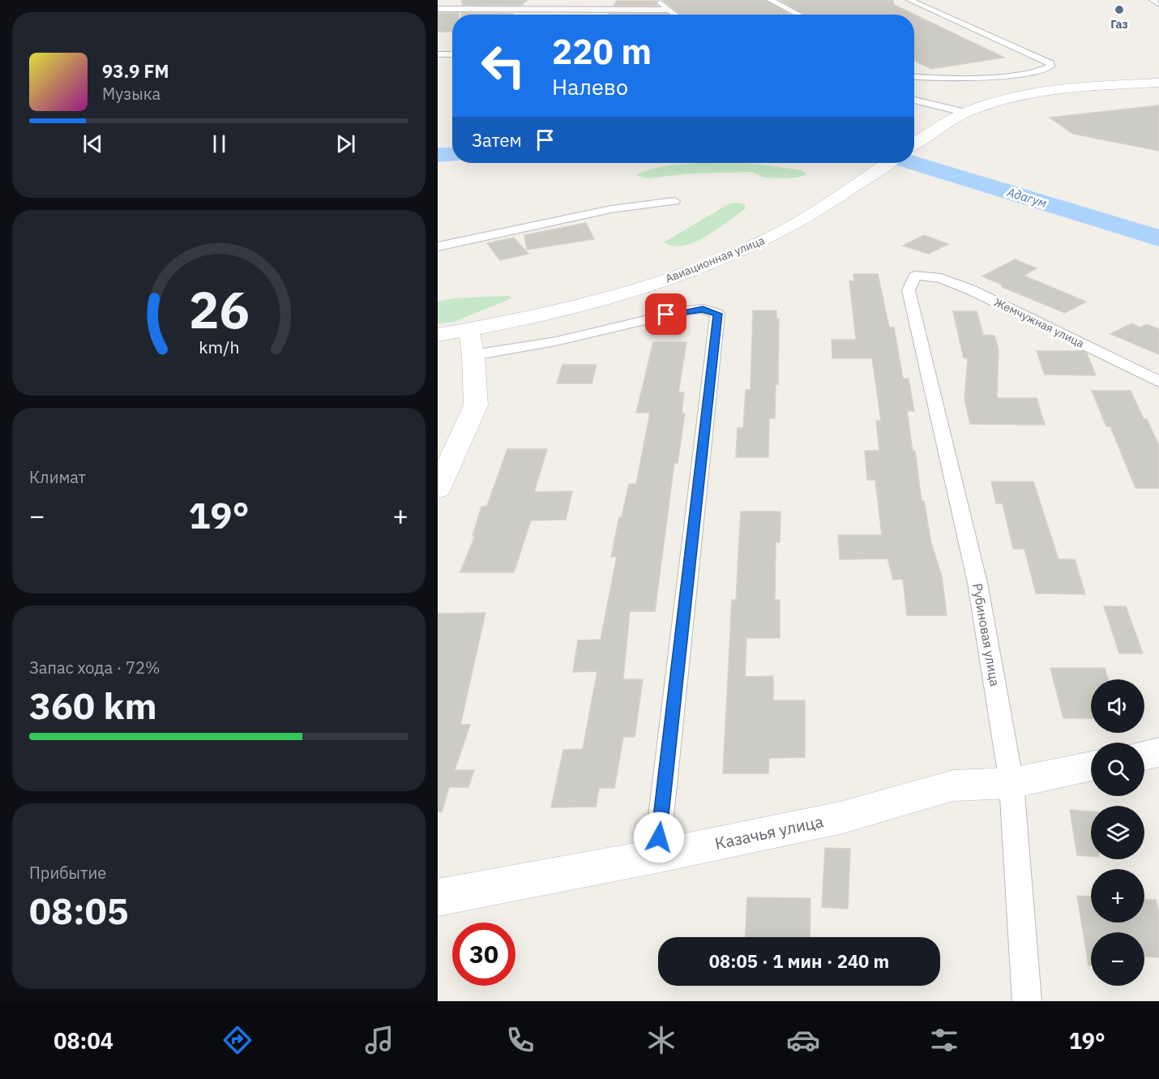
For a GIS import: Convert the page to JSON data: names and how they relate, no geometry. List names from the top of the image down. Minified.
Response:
{"streets":{"main road":["Авиационная улица","Казачья улица"],"street":["Жемчужная улица","Рубиновая улица"]},"crossings":[["Жемчужная улица","Рубиновая улица"],["Рубиновая улица","Казачья улица"]],"water":["Адагум"],"places":["Газ"],"page":{"turn":["220 m","Налево"],"song":["93.9 FM","Музыка"],"then":"Затем","tile":["Климат",["Запас хода · 72%","360 km"],["Прибытие","08:05"]],"heat":["−","19°","+"],"map_buttons":["+","−"],"limit":"30","trip":"08:05 · 1 мин · 240 m","tabs":["08:04","19°"],"gauge":["26","km/h"]}}
